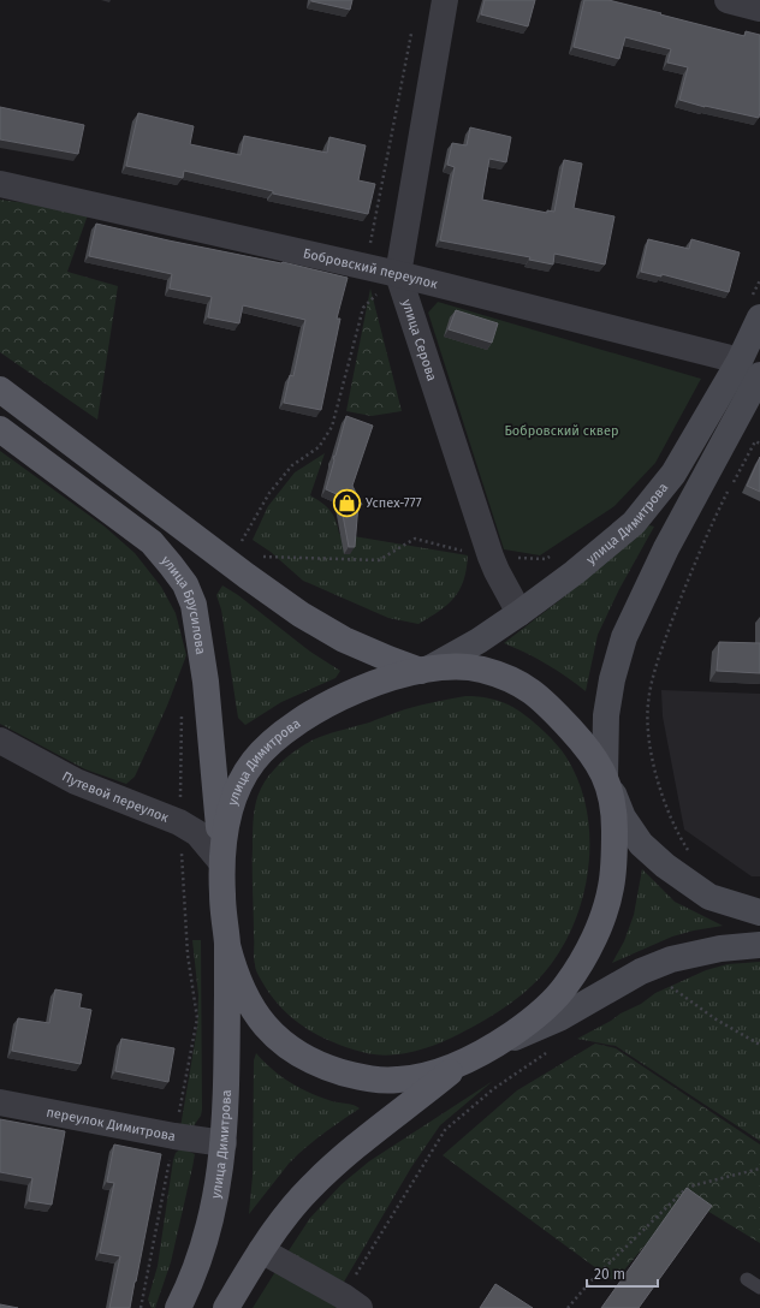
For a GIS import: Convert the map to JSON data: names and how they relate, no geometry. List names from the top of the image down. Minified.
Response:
{"streets":{"main road":["улица Димитрова","улица Брусилова"],"street":["Бобровский переулок","улица Серова","Путевой переулок","переулок Димитрова"]},"crossings":[["Бобровский переулок","улица Серова"],["Бобровский переулок","улица Димитрова"],["улица Серова","улица Димитрова"],["улица Димитрова","улица Брусилова"],["улица Димитрова","Путевой переулок"],["улица Димитрова","переулок Димитрова"],["улица Брусилова","Путевой переулок"]],"parks":["Бобровский сквер"],"places":{"shop":["Успех-777"]},"scale_bar":"20 m"}
